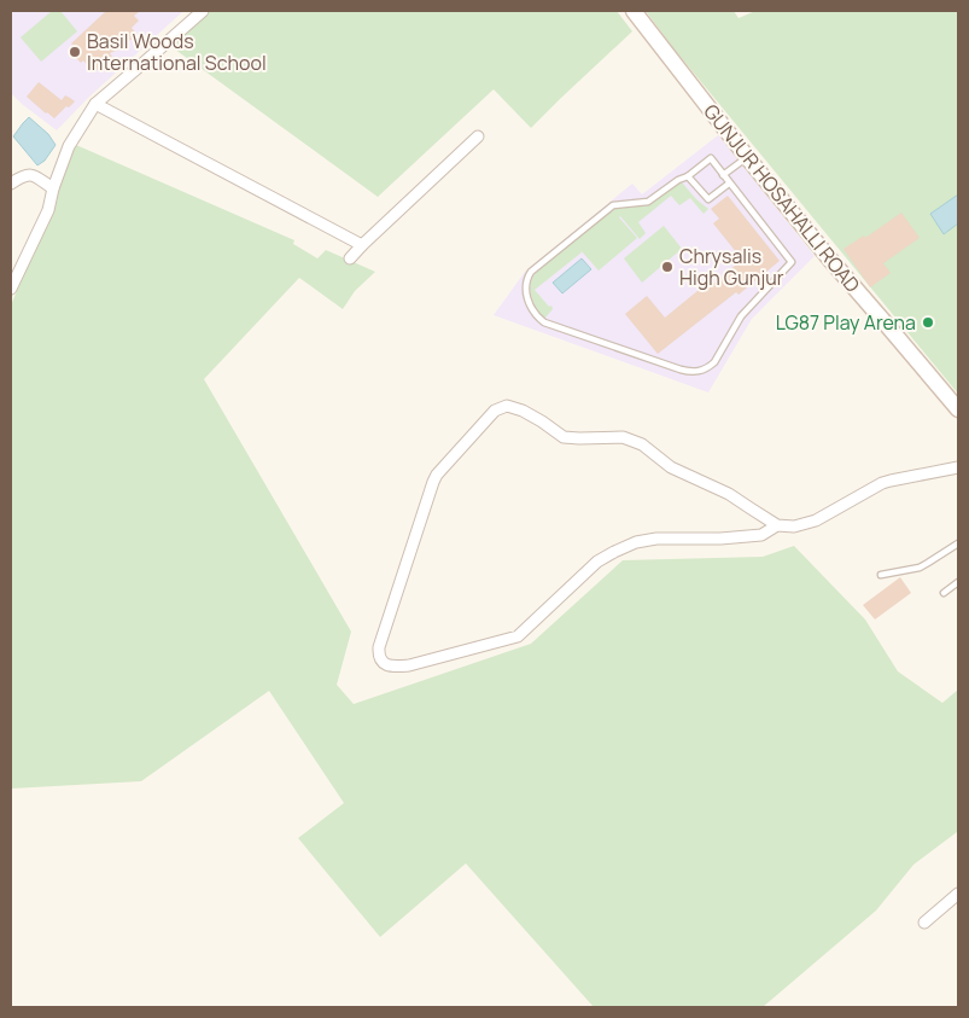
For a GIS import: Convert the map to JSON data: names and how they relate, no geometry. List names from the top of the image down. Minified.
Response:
{"streets":{"street":["GUNJUR HOSAHALLI ROAD"]},"places":["Basil Woods International School","Chrysalis High Gunjur","LG87 Play Arena"]}
